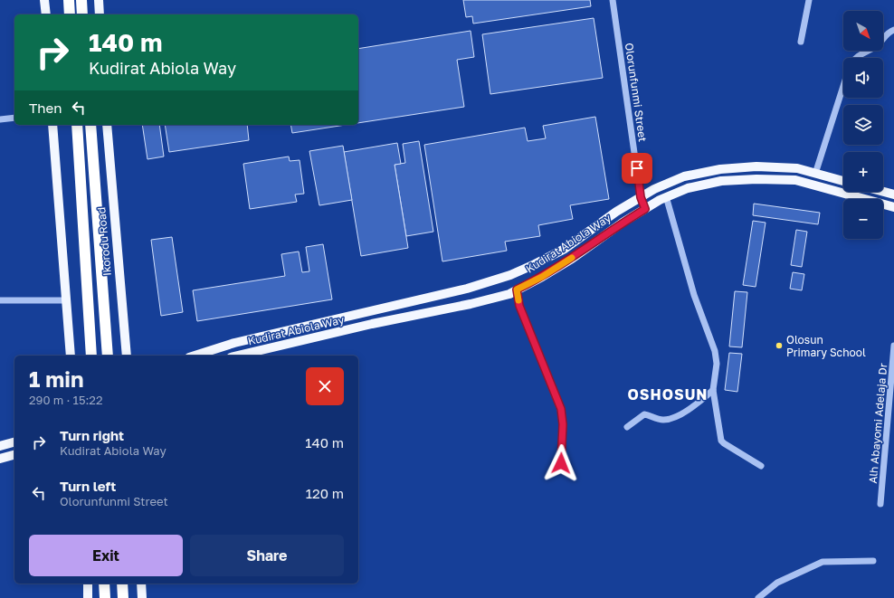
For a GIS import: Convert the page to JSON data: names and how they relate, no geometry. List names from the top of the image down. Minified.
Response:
{"streets":{"highway":["Ikorodu Road"],"main road":["Kudirat Abiola Way"],"street":["Olorunfunmi Street","Alh Abayomi Adelaja Dr"]},"crossings":[["Olorunfunmi Street","Kudirat Abiola Way"]],"districts":["OSHOSUN"],"places":["Olosun Primary School"],"north":"bottom right","page":{"map_buttons":["+","−"],"turn":["140 m","Kudirat Abiola Way"],"then":"Then","heading":["1 min","290 m · 15:22"],"list":[{"name":"Turn right","note":"Kudirat Abiola Way","value":"140 m"},{"name":"Turn left","note":"Olorunfunmi Street","value":"120 m"}],"buttons":["Exit","Share"]}}
